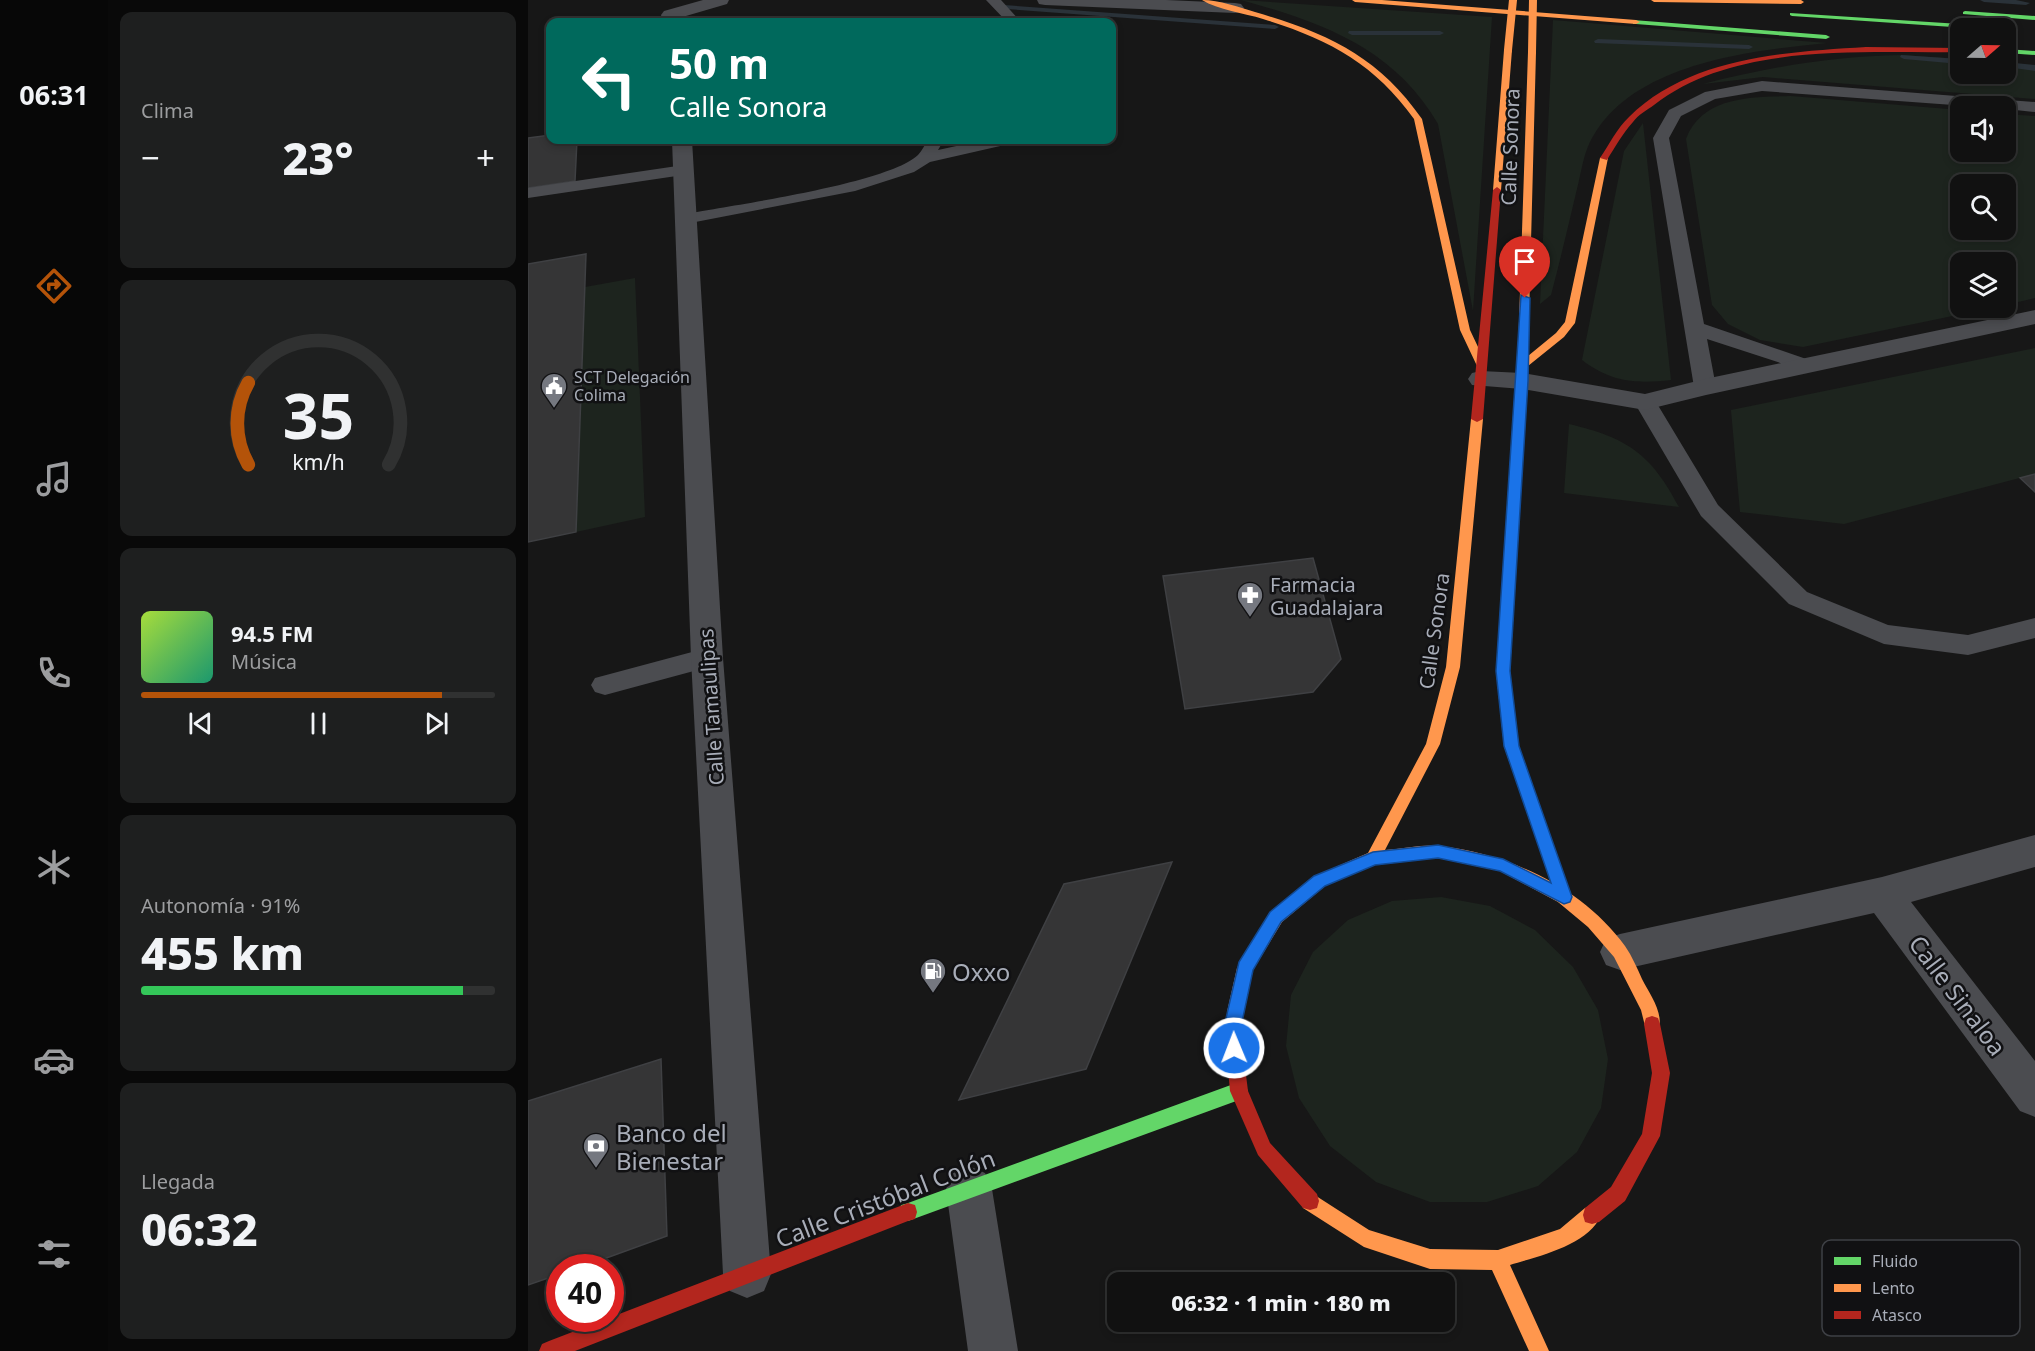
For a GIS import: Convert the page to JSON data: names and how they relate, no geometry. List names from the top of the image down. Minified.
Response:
{"streets":{"main road":["Calle Sonora","Calle Cristóbal Colón"],"street":["Calle Tamaulipas","Calle Sinaloa"]},"crossings":[["Calle Tamaulipas","Calle Cristóbal Colón"]],"places":{"public building":["SCT Delegación Colima"],"pharmacy":["Farmacia Guadalajara"],"fuel station":["Oxxo"],"bank":["Banco del Bienestar"]},"legend":["Fluido","Lento","Atasco"],"north":"right","page":{"tabs":"06:31","tile":["Clima",["Autonomía · 91%","455 km"],["Llegada","06:32"]],"turn":["50 m","Calle Sonora"],"heat":["−","23°","+"],"song":["94.5 FM","Música"],"limit":"40","trip":"06:32 · 1 min · 180 m","gauge":["35","km/h"]}}
